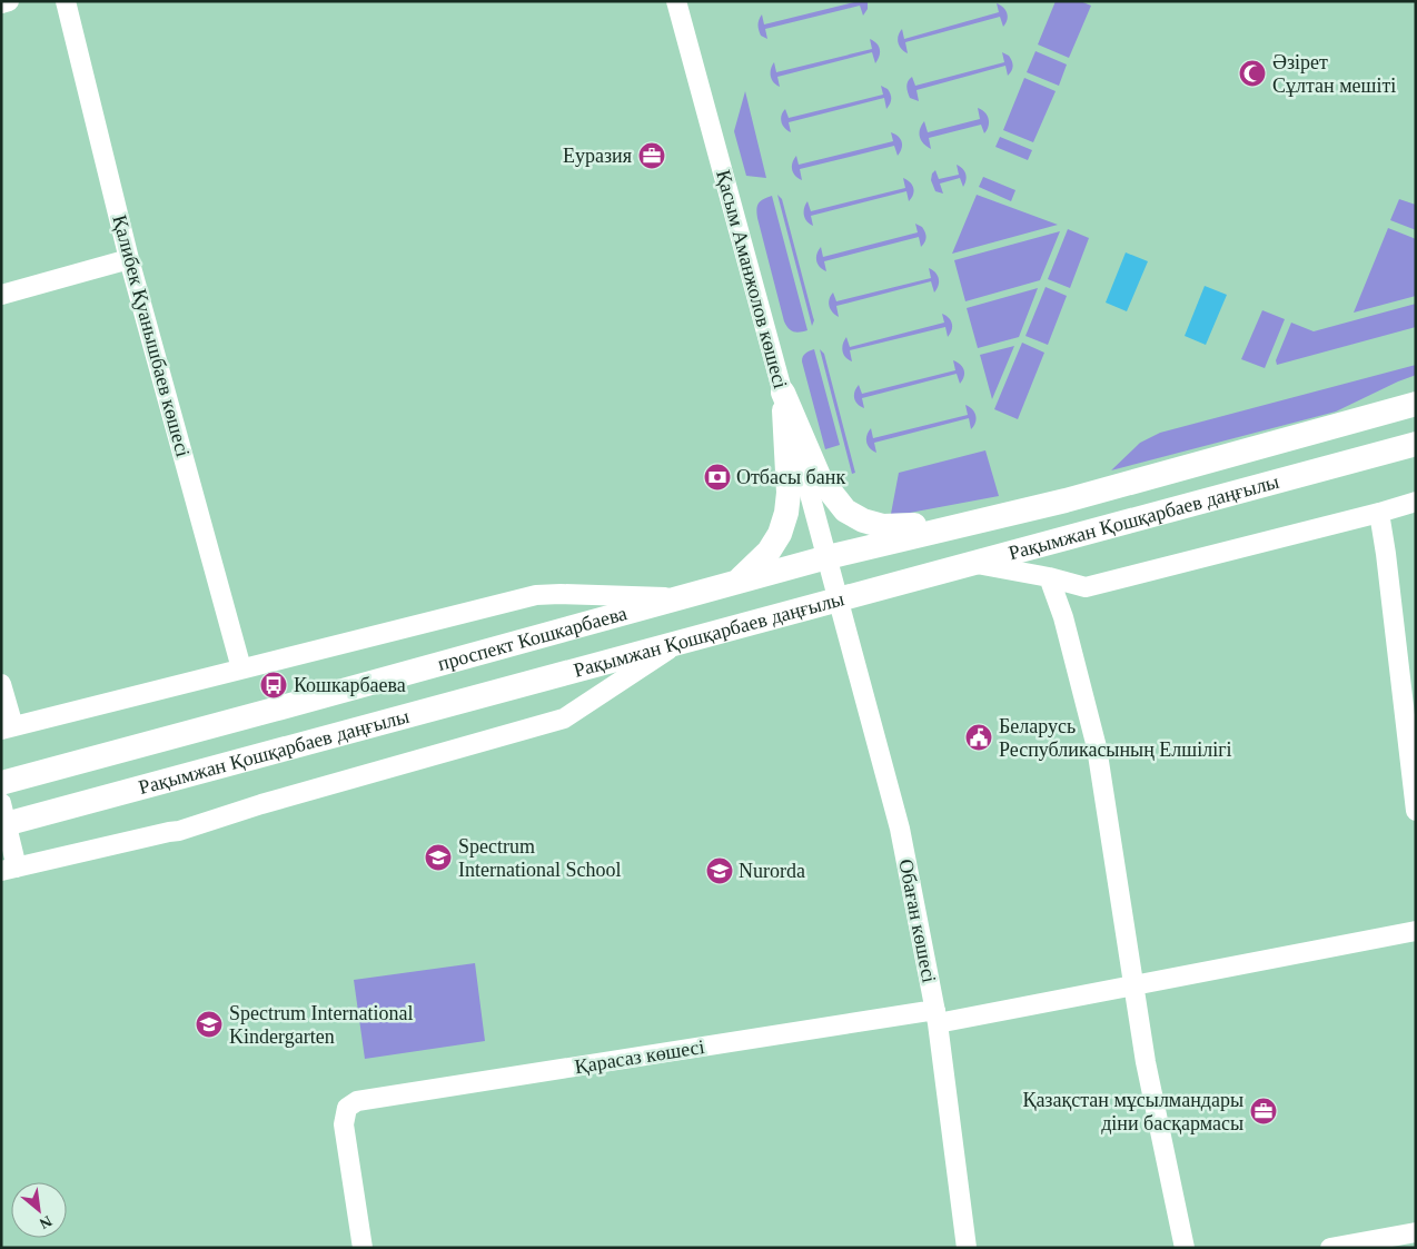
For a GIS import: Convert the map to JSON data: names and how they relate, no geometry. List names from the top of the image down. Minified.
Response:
{"streets":{"main road":["Рақымжан Қошқарбаев даңғылы","проспект Кошкарбаева"],"street":["Қасым Аманжолов көшесі","Қалибек Қуанышбаев көшесі","Обаған көшесі","Қарасаз көшесі"]},"crossings":[["Қасым Аманжолов көшесі","Рақымжан Қошқарбаев даңғылы"],["Қасым Аманжолов көшесі","проспект Кошкарбаева"],["Қасым Аманжолов көшесі","Обаған көшесі"],["Рақымжан Қошқарбаев даңғылы","проспект Кошкарбаева"],["Рақымжан Қошқарбаев даңғылы","Обаған көшесі"],["Обаған көшесі","Қарасаз көшесі"]],"places":{"mosque":["Әзірет Сұлтан мешіті"],"office":["Еуразия","Қазақстан мұсылмандары діни басқармасы"],"bank":["Отбасы банк"],"bus stop":["Кошкарбаева"],"public building":["Беларусь Республикасының Елшілігі"],"school or university":["Spectrum International School","Nurorda","Spectrum International Kindergarten"]},"north":"bottom right"}
